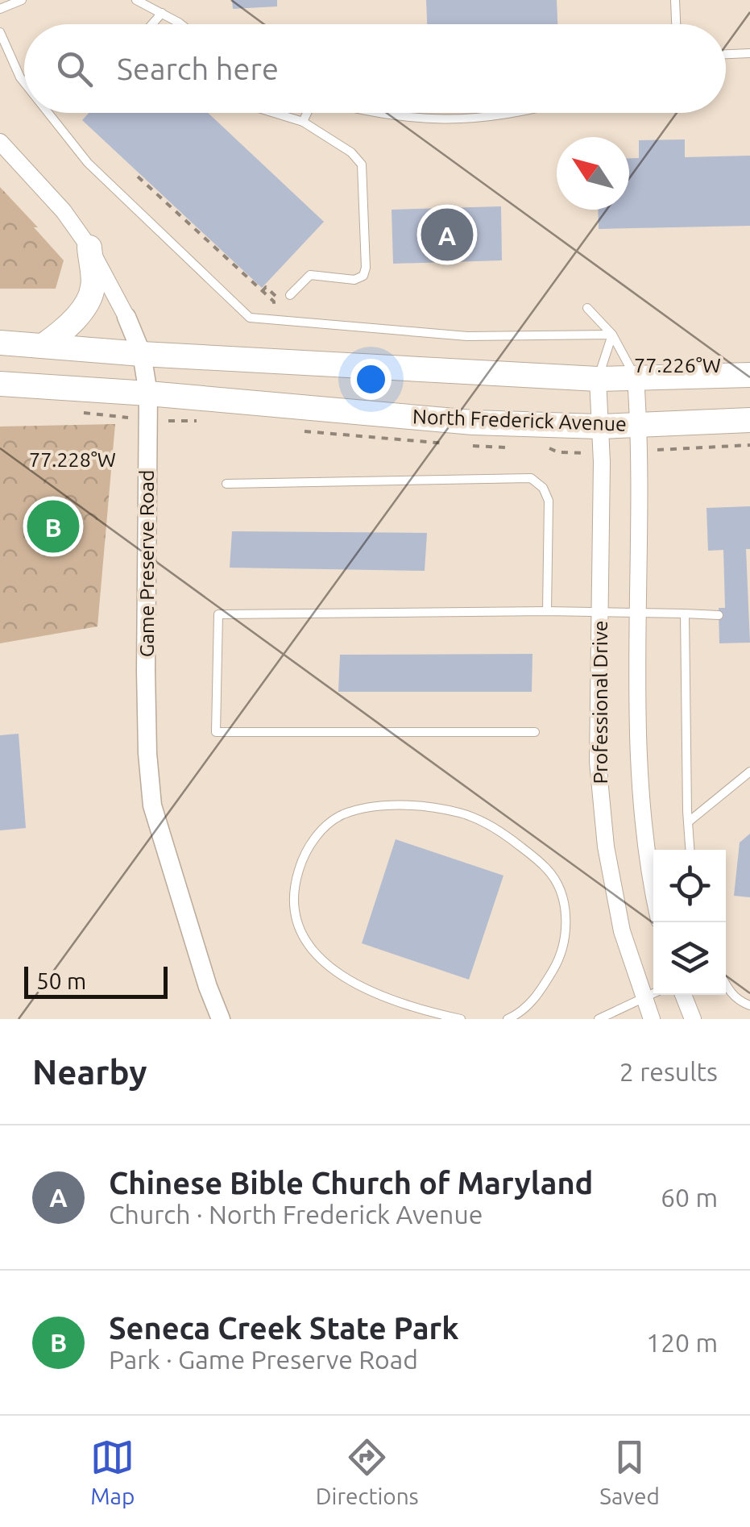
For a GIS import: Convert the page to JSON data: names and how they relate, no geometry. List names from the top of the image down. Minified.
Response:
{"streets":{"main road":["North Frederick Avenue"],"street":["Game Preserve Road","Professional Drive"]},"crossings":[["North Frederick Avenue","Game Preserve Road"],["North Frederick Avenue","Professional Drive"]],"scale_bar":"50 m","north":"top left","page":{"search":"Search here","pins":["A","B"],"scale":"50 m","heading":["Nearby","2 results"],"list":[{"mark":"A","name":"Chinese Bible Church of Maryland","note":"Church · North Frederick Avenue","value":"60 m"},{"mark":"B","name":"Seneca Creek State Park","note":"Park · Game Preserve Road","value":"120 m"}],"nav":["Map","Directions","Saved"]},"coordinates":["77.226°W","77.228°W"]}
